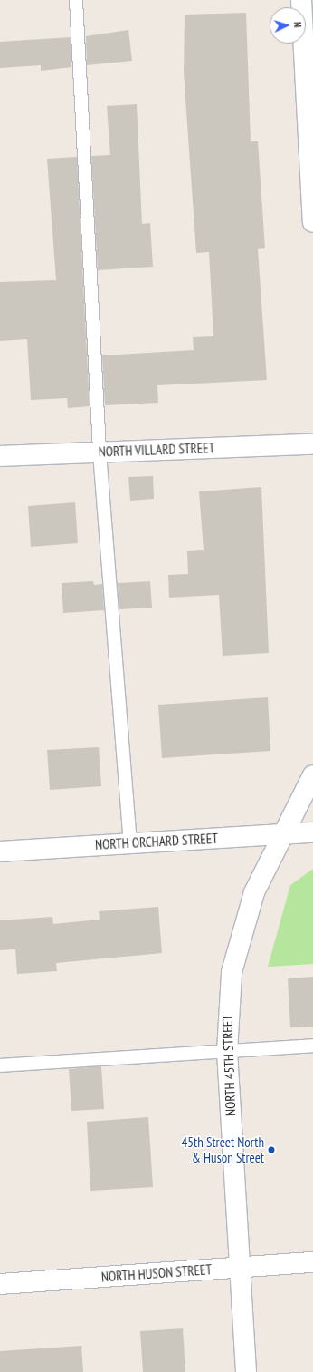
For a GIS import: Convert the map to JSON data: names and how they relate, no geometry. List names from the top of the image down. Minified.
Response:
{"streets":{"street":["NORTH VILLARD STREET","NORTH ORCHARD STREET","NORTH 45TH STREET","NORTH HUSON STREET"]},"crossings":[["NORTH ORCHARD STREET","NORTH 45TH STREET"],["NORTH 45TH STREET","NORTH HUSON STREET"]],"places":["45th Street North & Huson Street"],"north":"right"}
